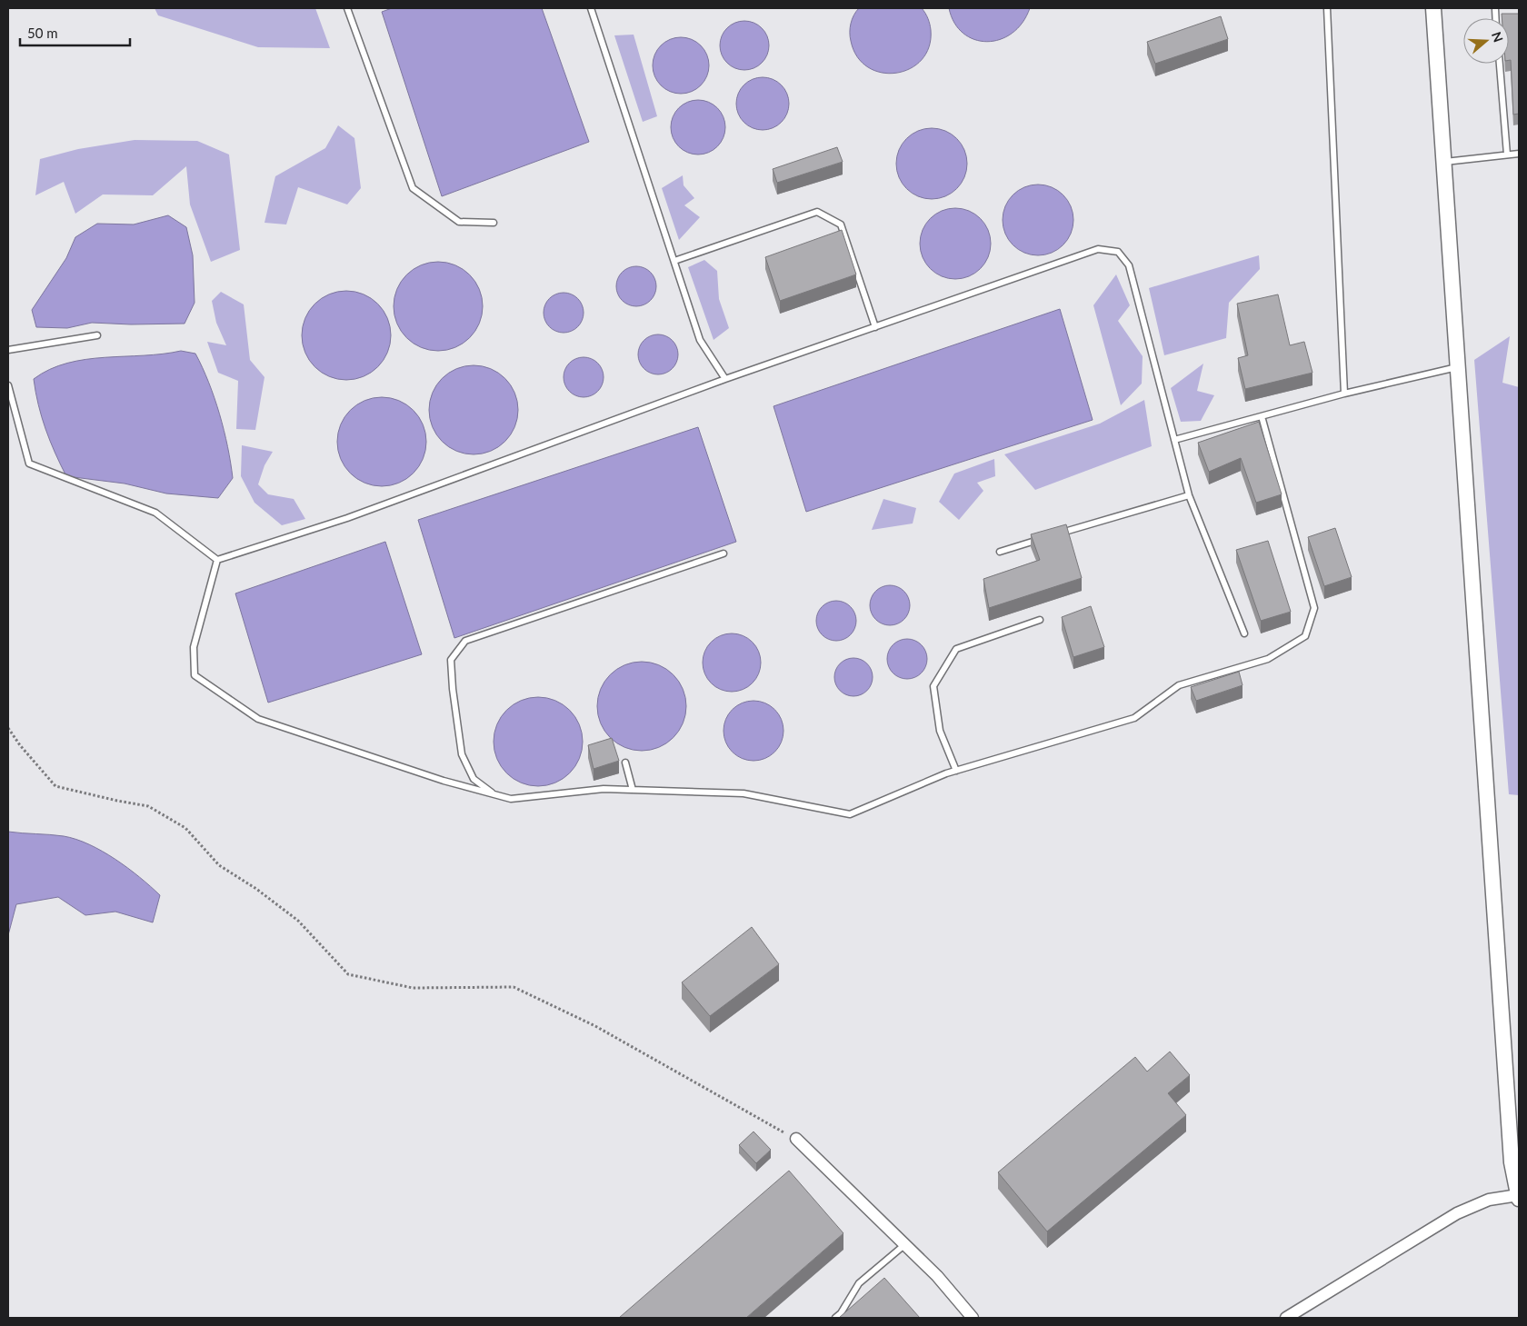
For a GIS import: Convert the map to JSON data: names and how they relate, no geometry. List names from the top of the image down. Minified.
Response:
{"scale_bar":"50 m","north":"right"}
